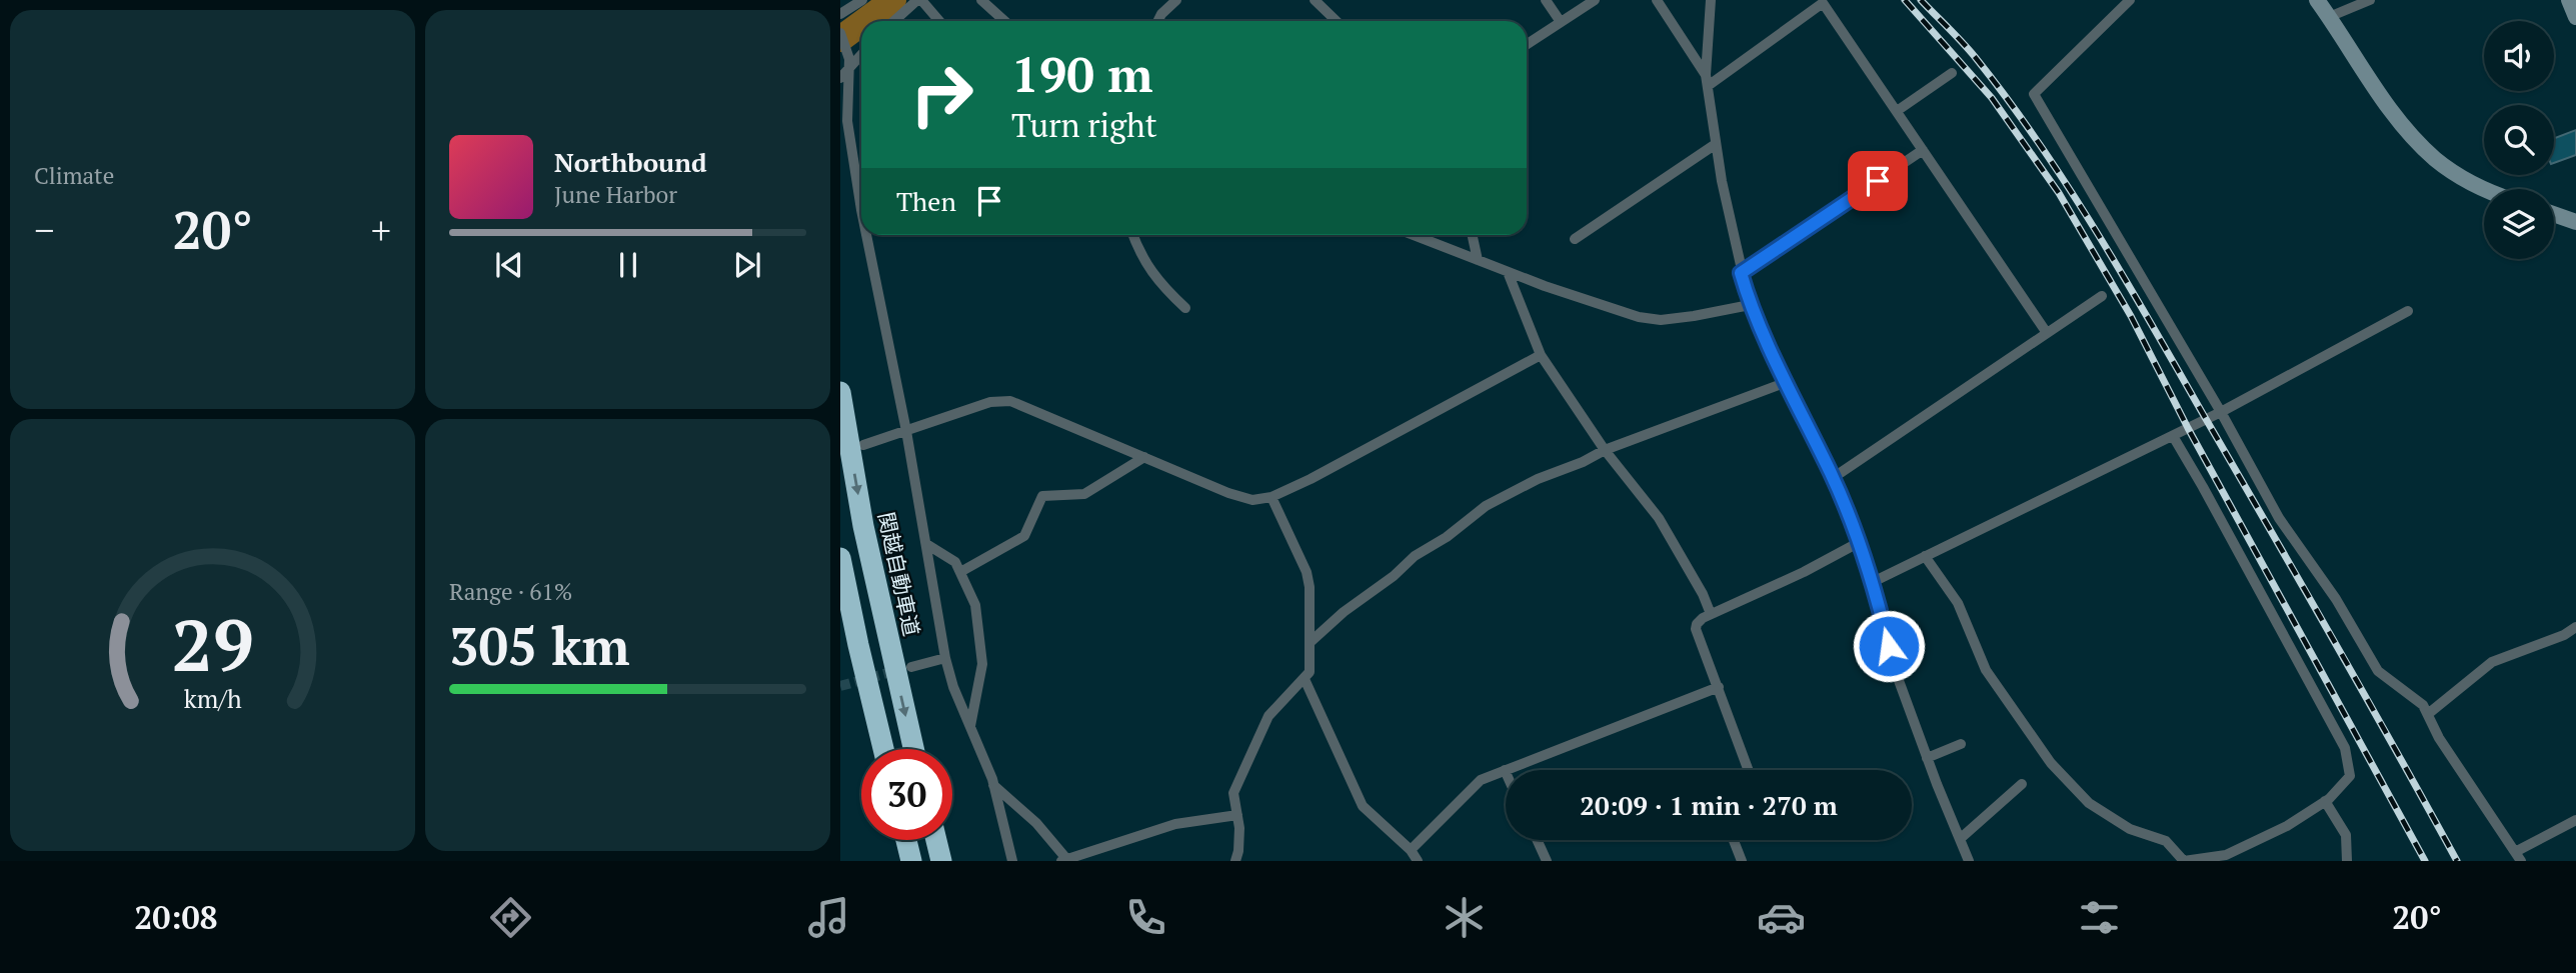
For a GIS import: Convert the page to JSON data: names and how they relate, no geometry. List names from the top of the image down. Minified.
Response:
{"streets":{"highway":["関越自動車道"]},"page":{"tile":["Climate",["Range · 61%","305 km"]],"turn":["190 m","Turn right"],"song":["Northbound","June Harbor"],"then":"Then","heat":["−","20°","+"],"limit":"30","trip":"20:09 · 1 min · 270 m","tabs":["20:08","20°"],"gauge":["29","km/h"]}}
